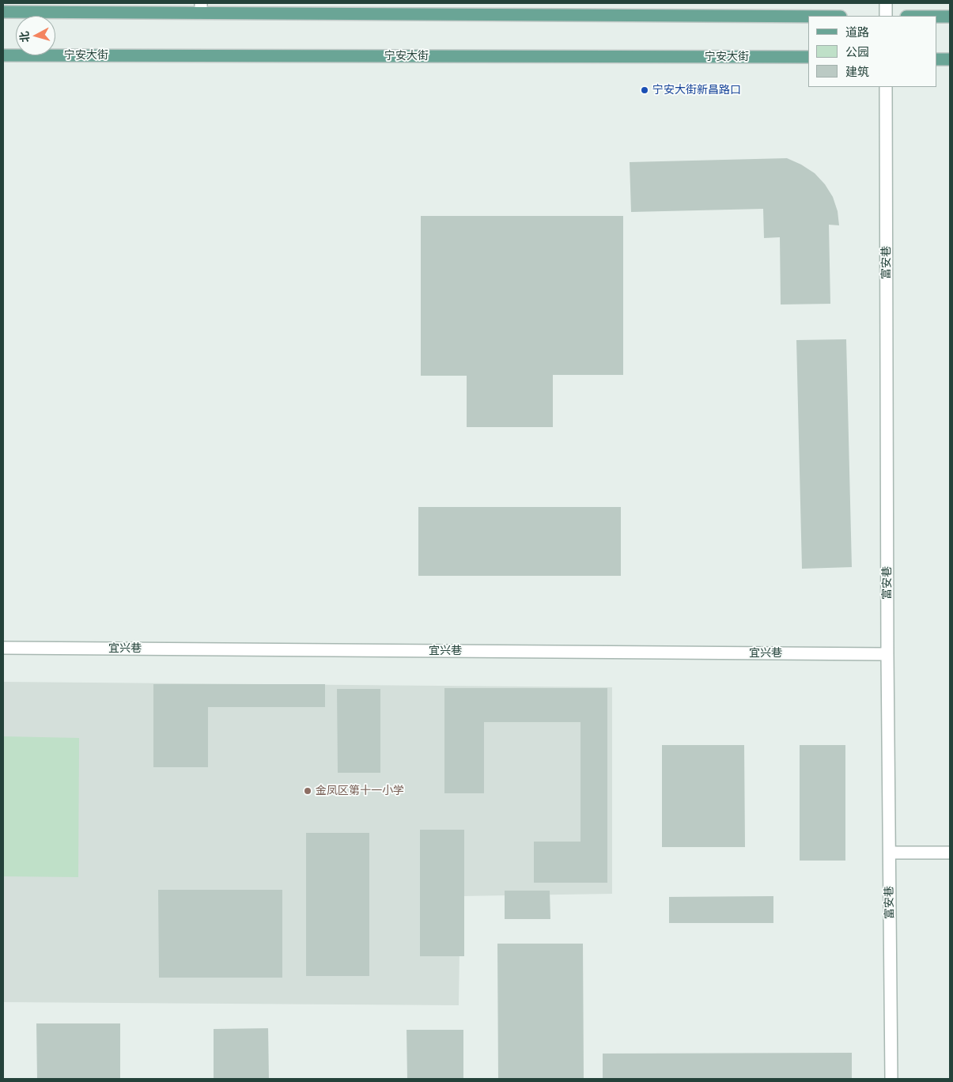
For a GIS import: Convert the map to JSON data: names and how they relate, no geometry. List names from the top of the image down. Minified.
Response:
{"streets":{"main road":["宁安大街"],"street":["富安巷","宜兴巷"]},"crossings":[["富安巷","宜兴巷"]],"places":["宁安大街新昌路口","金凤区第十一小学"],"legend":["道路","公园","建筑"],"north":"left"}
